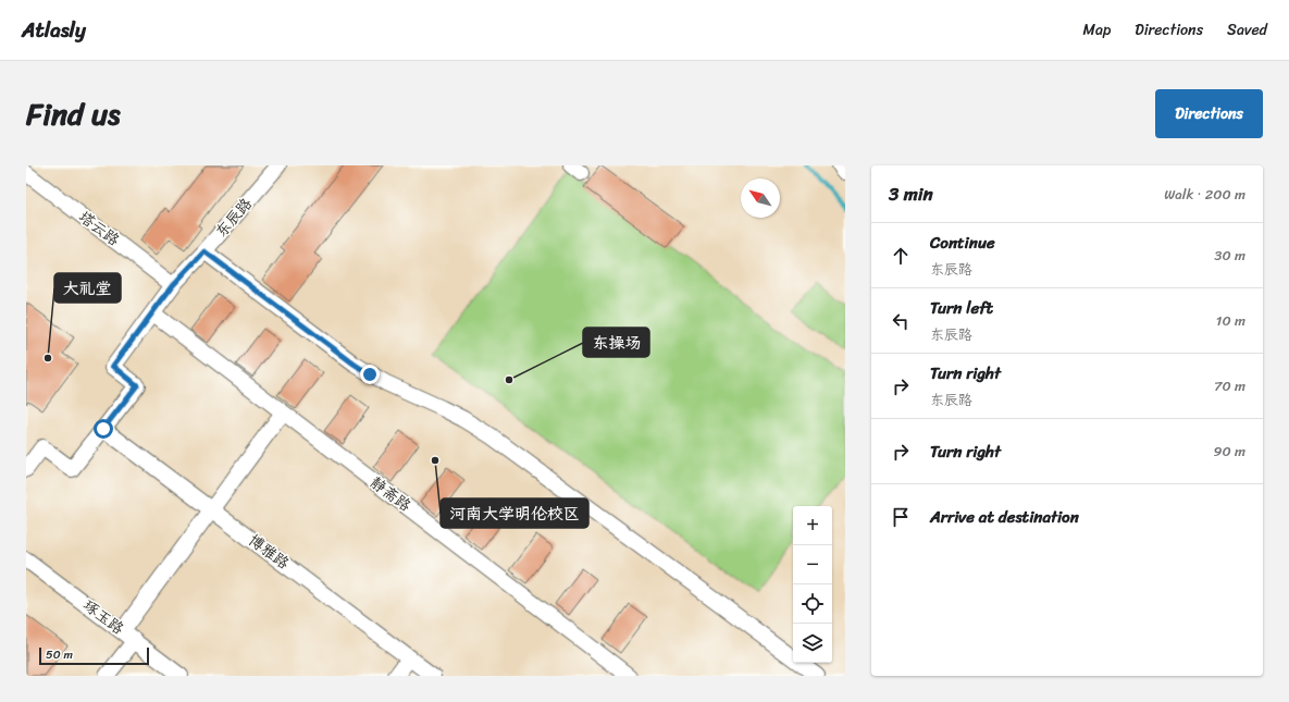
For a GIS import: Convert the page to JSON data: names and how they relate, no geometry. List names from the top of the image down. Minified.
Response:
{"streets":{"lane":["东辰路","塔云路","静斋路","博雅路","琢玉路"]},"crossings":[["东辰路","塔云路"],["东辰路","静斋路"],["东辰路","博雅路"]],"places":["大礼堂","东操场","河南大学明伦校区"],"scale_bar":"50 m","north":"top left","page":{"header":"Atlasly","nav":["Map","Directions","Saved"],"title":"Find us","buttons":"Directions","heading":["3 min","Walk · 200 m"],"list":[["Continue","东辰路","30 m"],["Turn left","东辰路","10 m"],["Turn right","东辰路","70 m"],["Turn right","90 m"],"Arrive at destination"],"map_buttons":["+","−"],"scale":"50 m"}}
